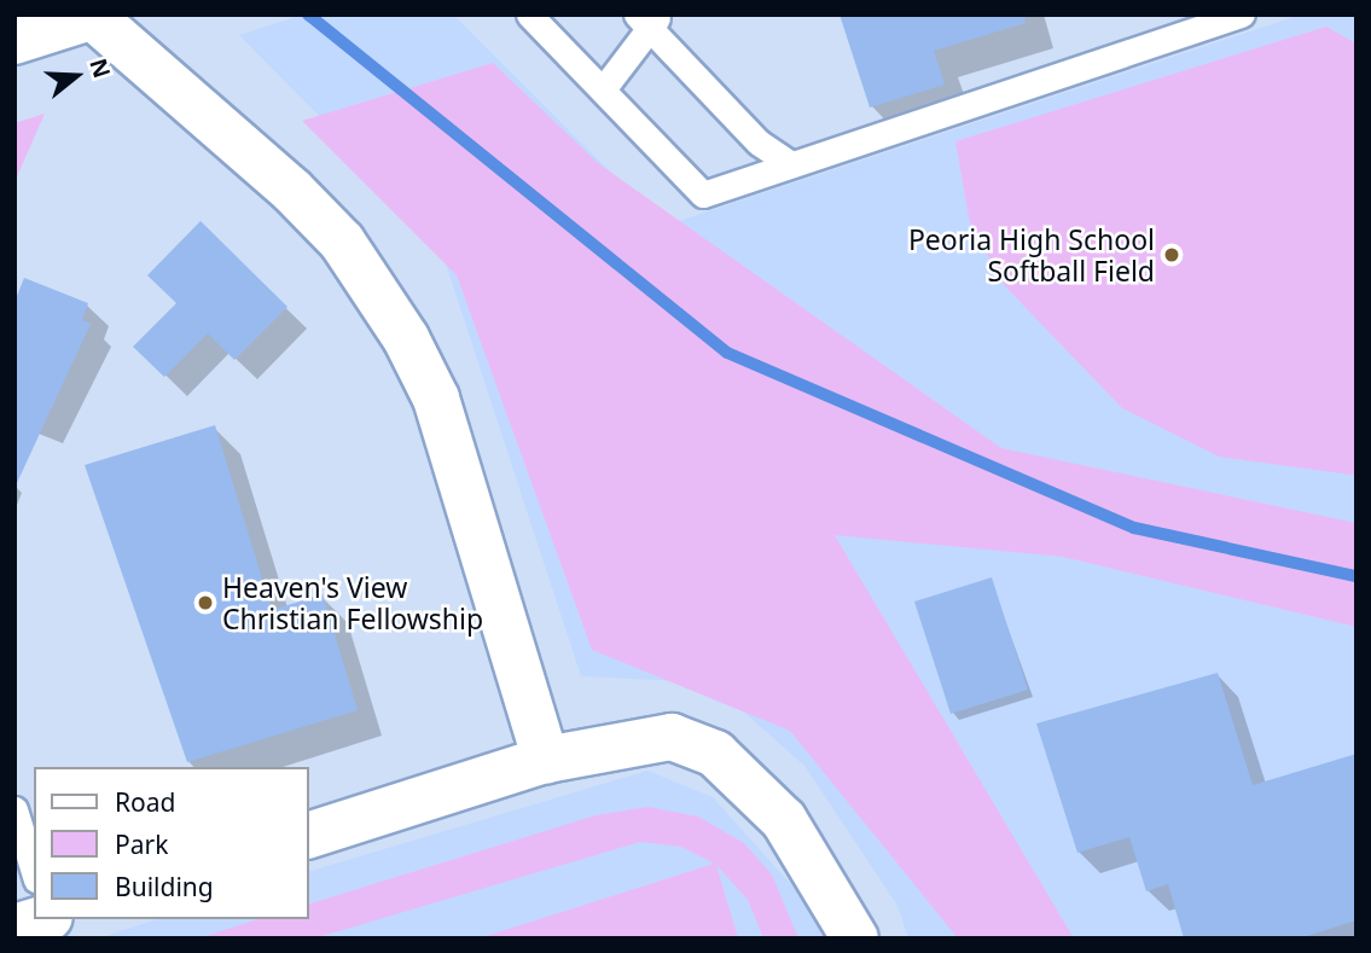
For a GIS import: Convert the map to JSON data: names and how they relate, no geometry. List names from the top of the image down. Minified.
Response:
{"places":["Peoria High School Softball Field","Heaven's View Christian Fellowship"],"legend":["Road","Park","Building"],"north":"right"}
